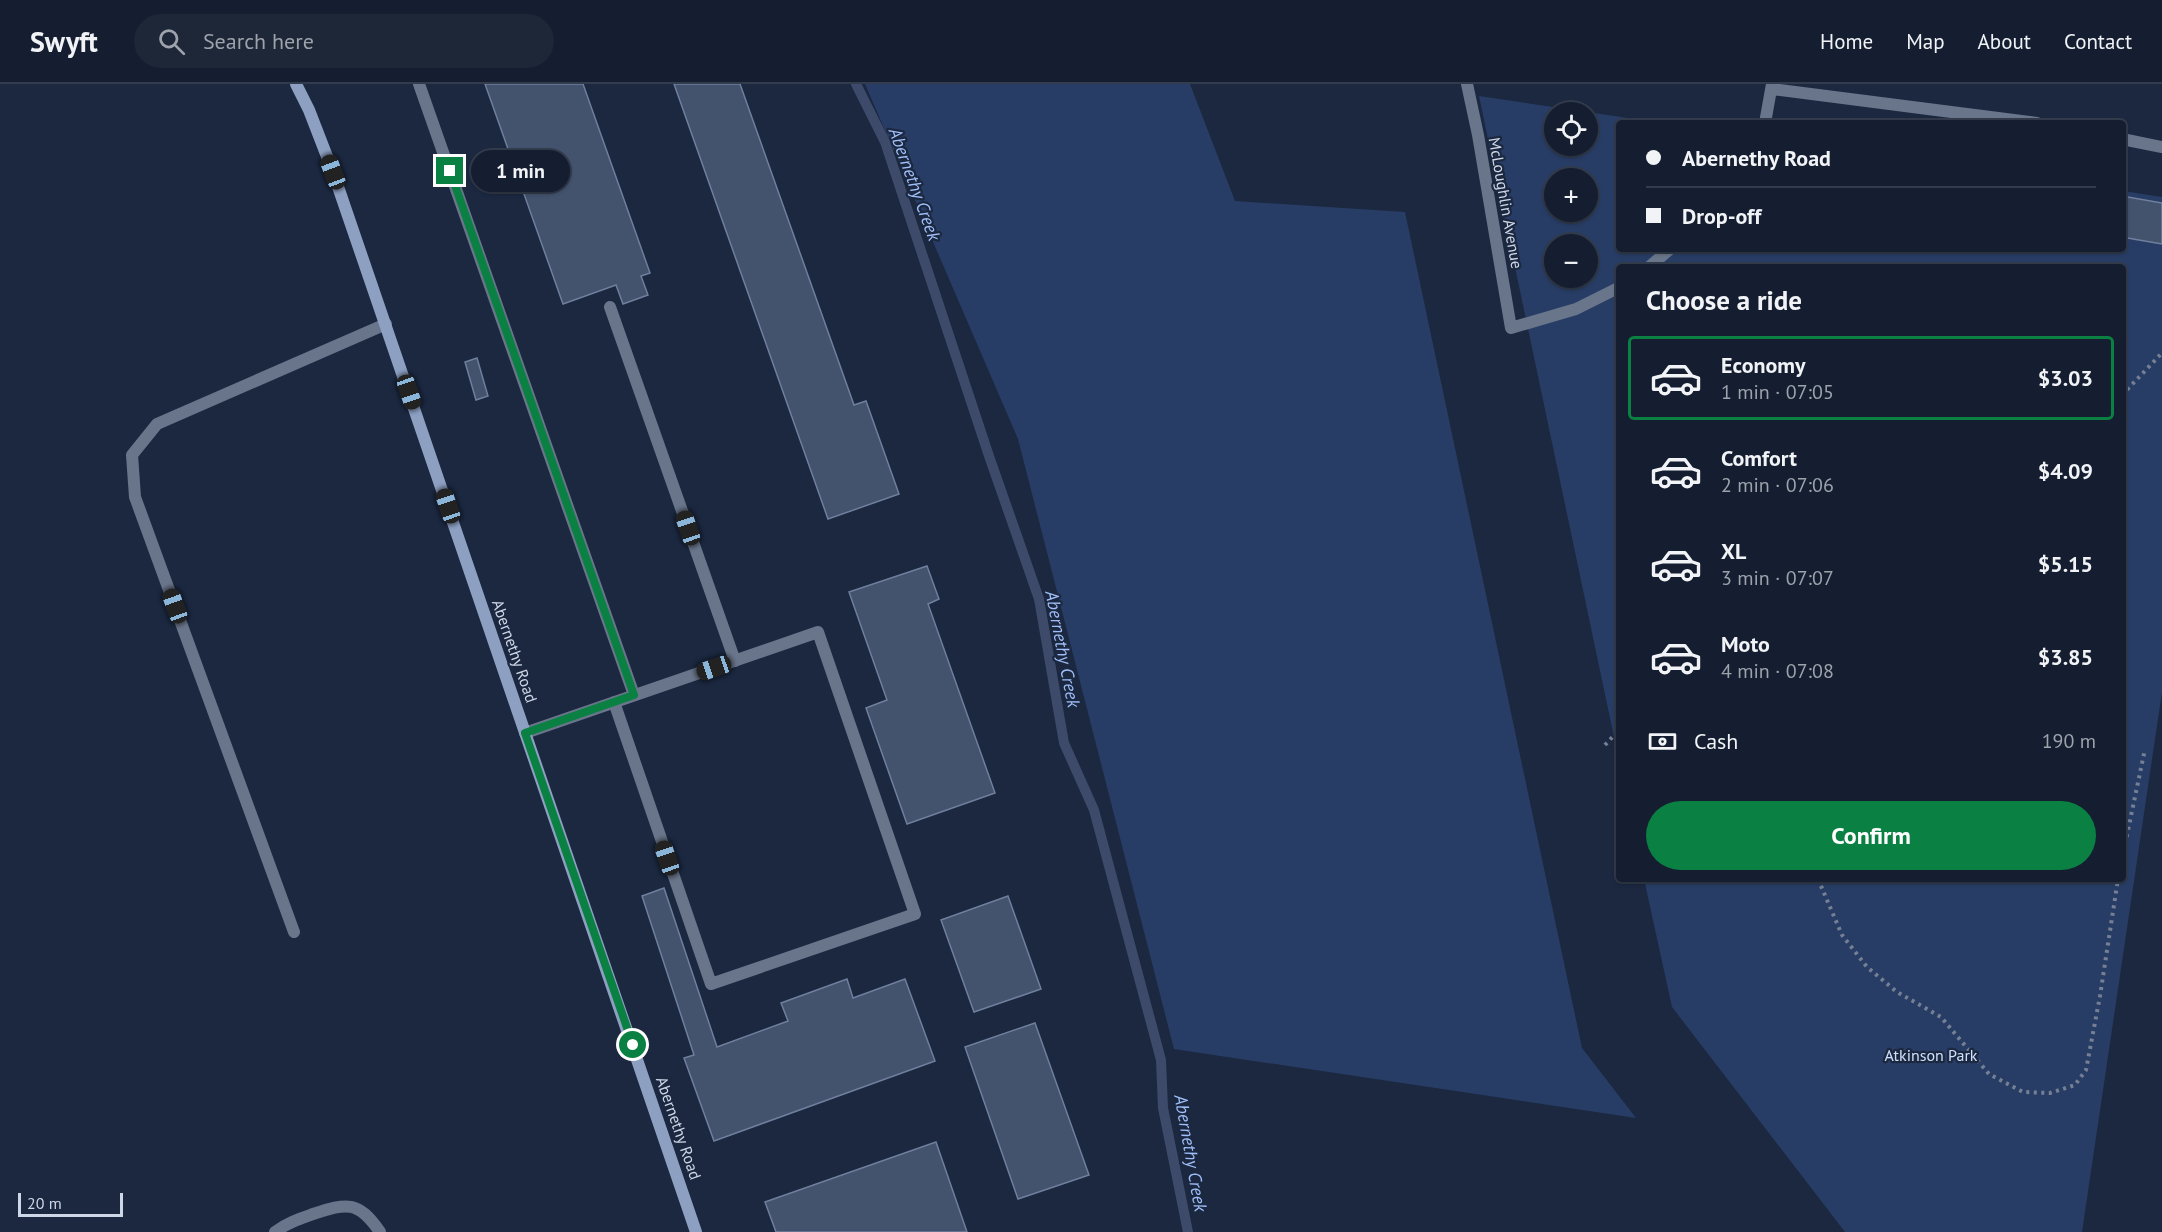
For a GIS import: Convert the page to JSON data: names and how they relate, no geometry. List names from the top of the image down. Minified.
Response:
{"streets":{"main road":["Abernethy Road"],"street":["McLoughlin Avenue"]},"water":["Abernethy Creek"],"parks":["Atkinson Park"],"scale_bar":"20 m","page":{"header":"Swyft","search":"Search here","nav":["Home","Map","About","Contact"],"map_buttons":["+","−"],"banner":["Abernethy Road","Drop-off"],"bubble":"1 min","heading":"Choose a ride","list":[{"name":"Economy","note":"1 min · 07:05","value":"$3.03"},{"name":"Comfort","note":"2 min · 07:06","value":"$4.09"},{"name":"XL","note":"3 min · 07:07","value":"$5.15"},{"name":"Moto","note":"4 min · 07:08","value":"$3.85"}],"pay":["Cash","190 m"],"buttons":"Confirm","scale":"20 m"}}
